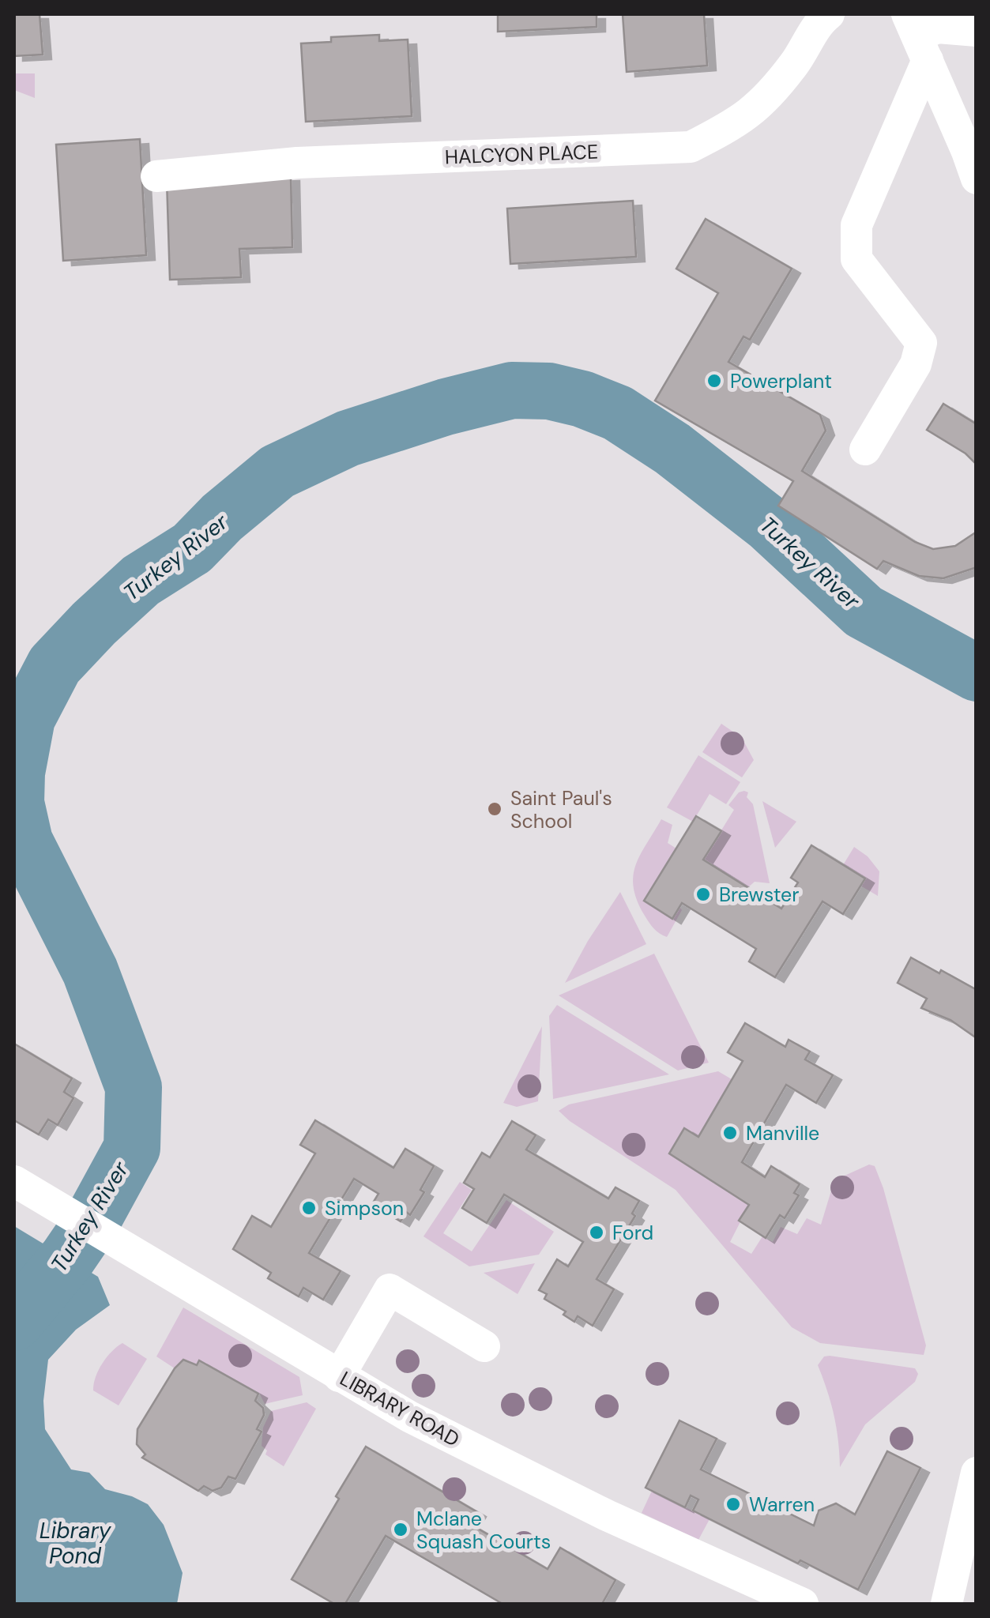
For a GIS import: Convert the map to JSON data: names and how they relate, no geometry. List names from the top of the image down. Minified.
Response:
{"streets":{"street":["HALCYON PLACE","LIBRARY ROAD"]},"water":["Turkey River","Library Pond"],"places":["Powerplant","Saint Paul's School","Brewster","Manville","Simpson","Ford","Warren","Mclane Squash Courts"]}
